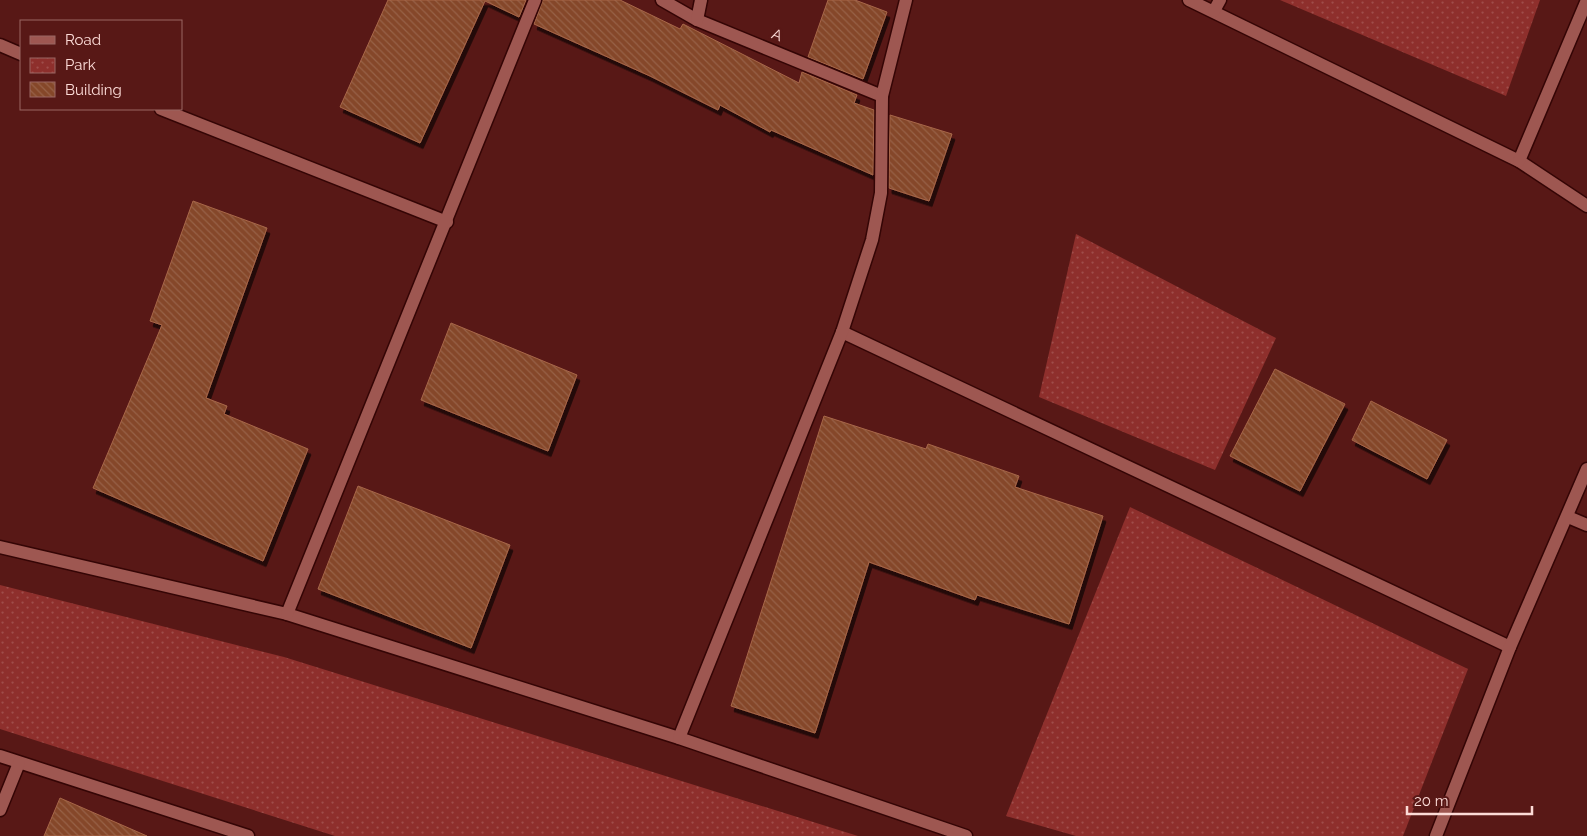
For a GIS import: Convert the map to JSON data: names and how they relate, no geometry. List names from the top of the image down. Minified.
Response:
{"streets":{"street":["A"]},"legend":["Road","Park","Building"],"scale_bar":"20 m"}
